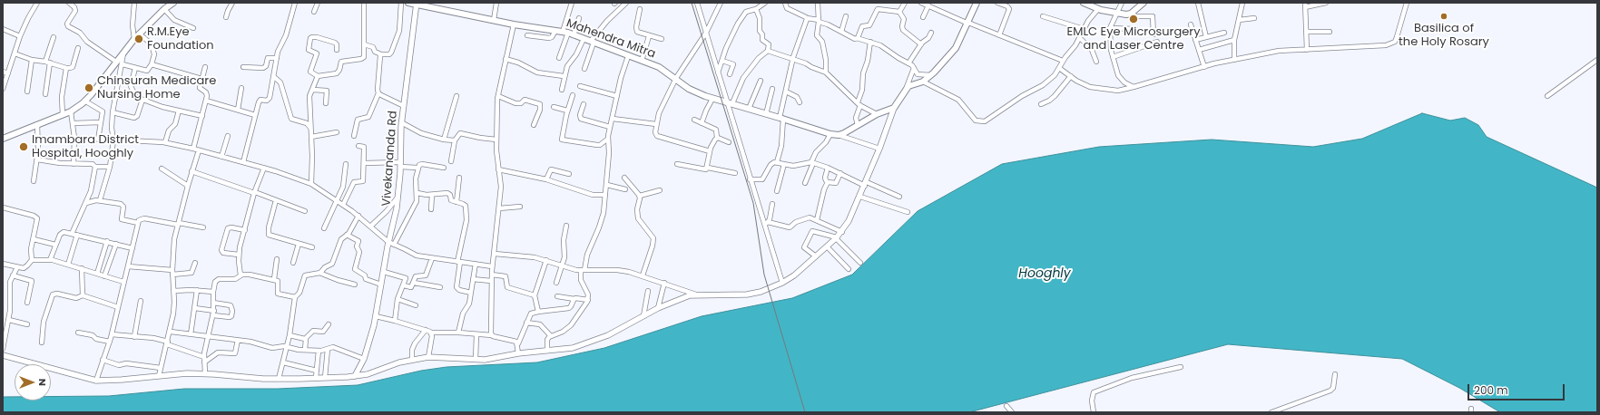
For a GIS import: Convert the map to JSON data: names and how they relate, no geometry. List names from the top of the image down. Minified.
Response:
{"streets":{"main road":["Mahendra Mitra"],"street":["Vivekananda Rd"]},"crossings":[["Mahendra Mitra","Vivekananda Rd"]],"water":["Hooghly"],"places":["Basilica of the Holy Rosary","EMLC Eye Microsurgery and Laser Centre","R.M.Eye Foundation","Chinsurah Medicare Nursing Home","Imambara District Hospital, Hooghly"],"scale_bar":"200 m","north":"right"}
